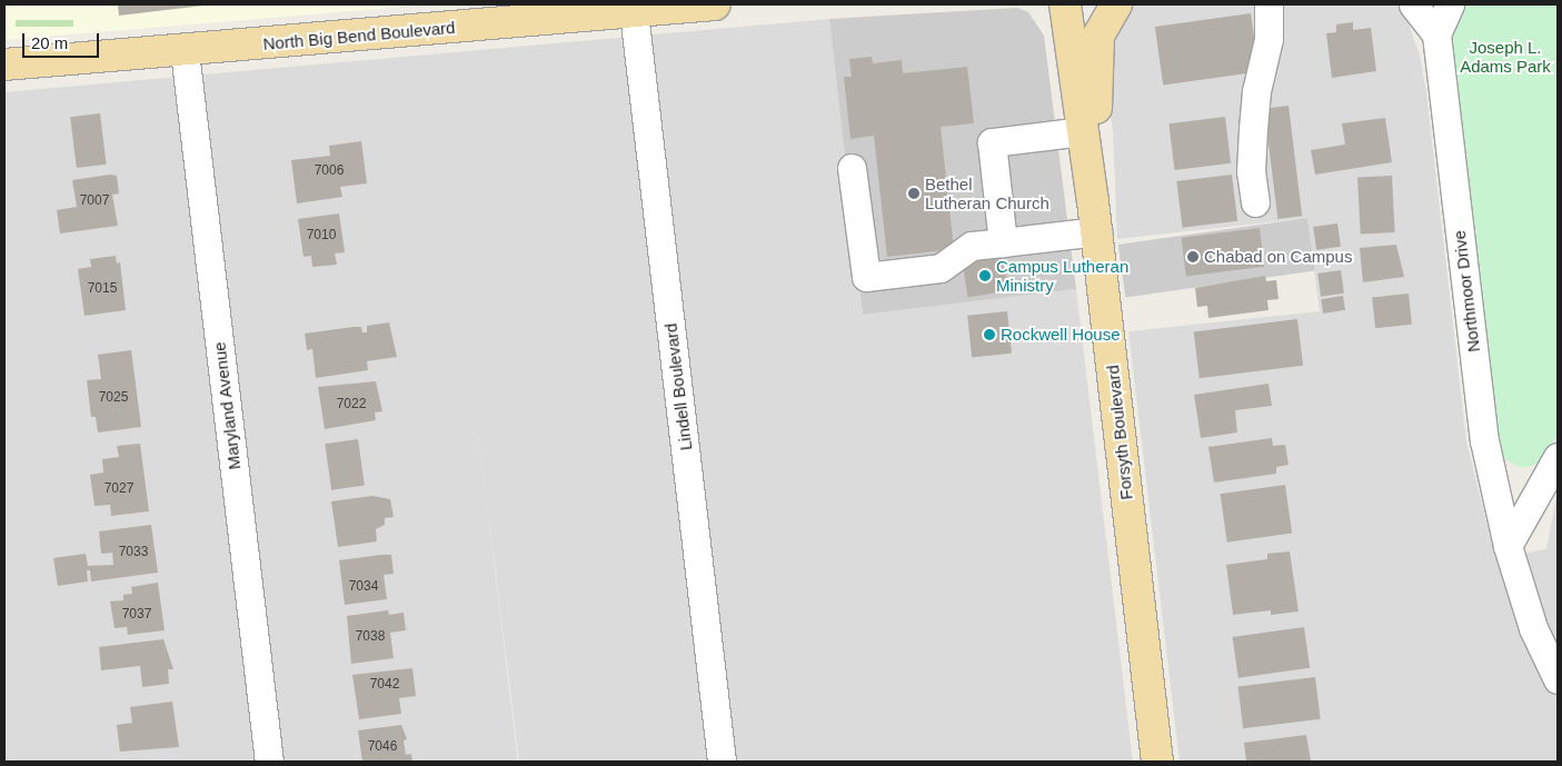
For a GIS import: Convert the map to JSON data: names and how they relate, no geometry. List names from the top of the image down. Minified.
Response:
{"streets":{"main road":["North Big Bend Boulevard","Forsyth Boulevard"],"street":["Northmoor Drive","Lindell Boulevard","Maryland Avenue"]},"crossings":[["North Big Bend Boulevard","Lindell Boulevard"],["North Big Bend Boulevard","Maryland Avenue"]],"parks":["Joseph L. Adams Park"],"places":["Bethel Lutheran Church","Chabad on Campus","Campus Lutheran Ministry","Rockwell House"],"house_numbers":["7006","7007","7010","7015","7025","7022","7027","7033","7034","7037","7038","7042","7046"],"scale_bar":"20 m"}
